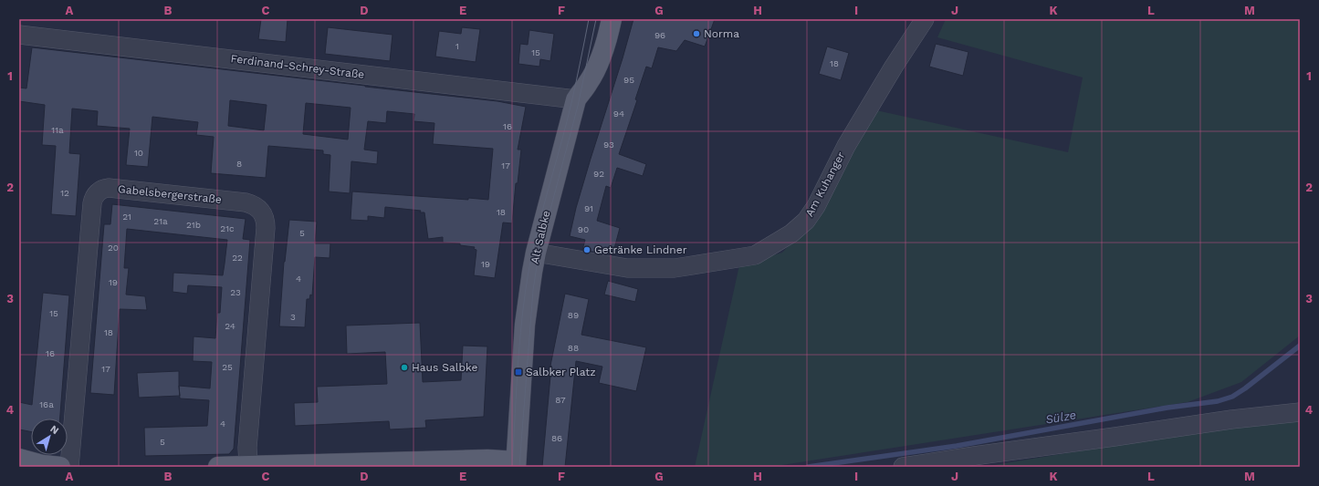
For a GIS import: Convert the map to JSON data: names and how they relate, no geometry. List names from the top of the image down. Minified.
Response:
{"streets":{"main road":["Alt Salbke"],"street":["Ferdinand-Schrey-Straße","Am Kuhanger","Gabelsbergerstraße"]},"crossings":[["Ferdinand-Schrey-Straße","Alt Salbke"],["Am Kuhanger","Alt Salbke"]],"water":["Sülze"],"places":{"other":["Norma","Getränke Lindner","Haus Salbke"],"transit":["Salbker Platz"]},"house_numbers":["96","1","15","18","95","94","16","11a","93","10","8","17","92","12","91","18","21","21a","21b","21c","90","5","20","22","19","4","19","23","15","89","3","24","18","88","16","25","17","87","16a","4","86","5"],"north":"top right","grid":{"columns":["A","B","C","D","E","F","G","H","I","J","K","L","M"],"rows":["1","2","3","4"]}}
